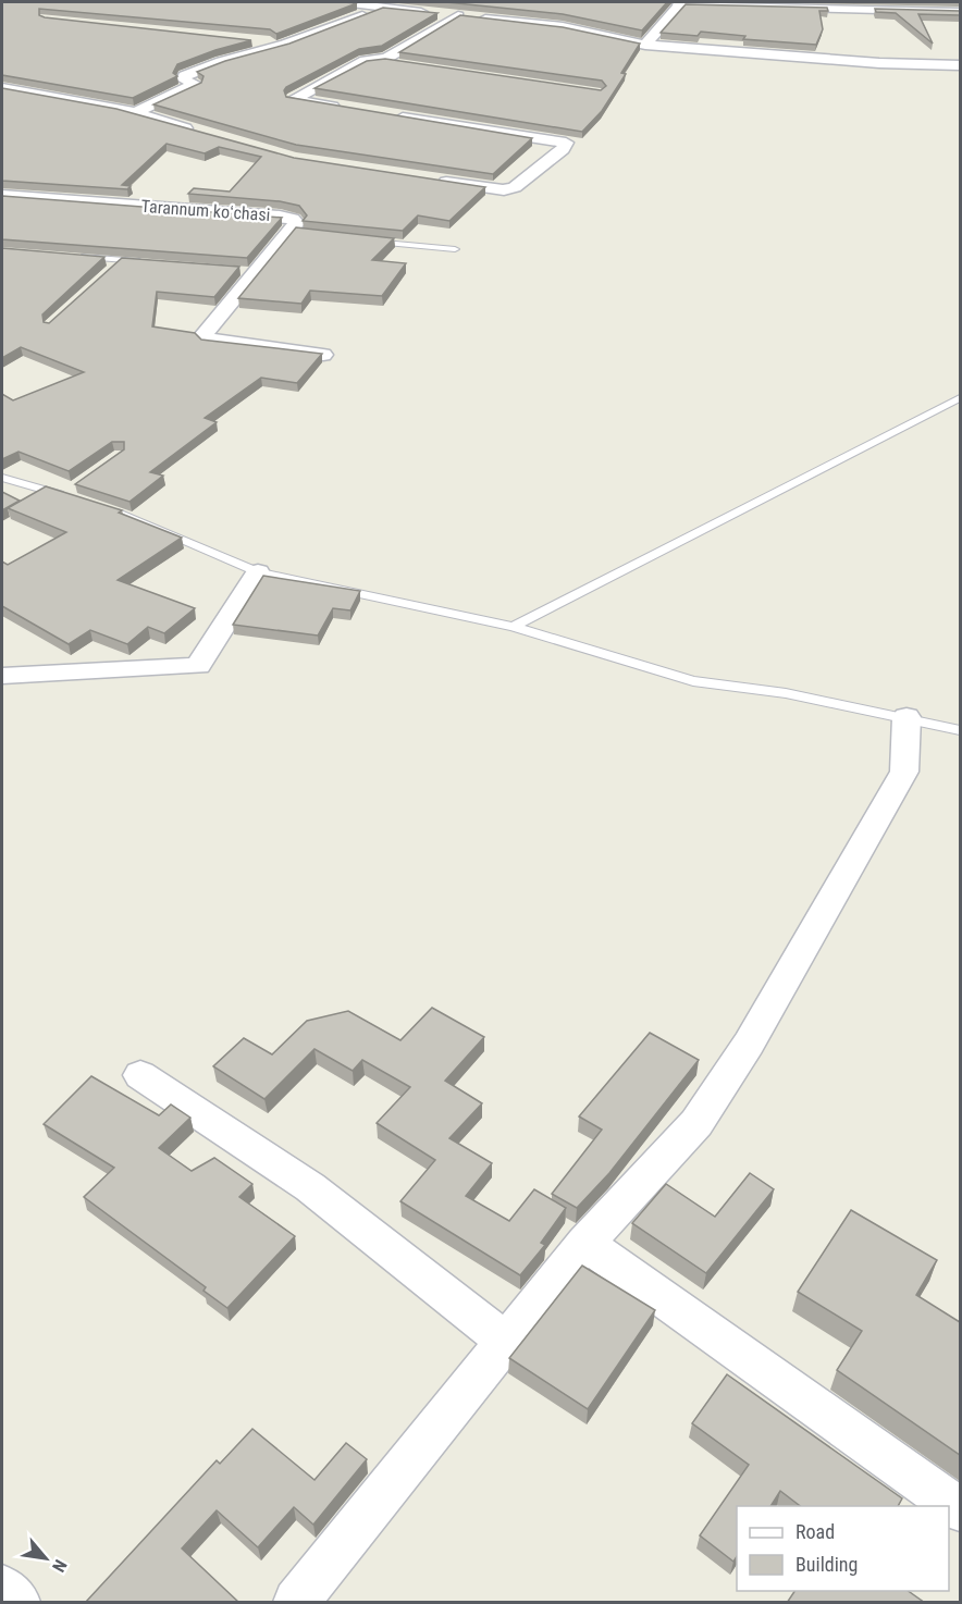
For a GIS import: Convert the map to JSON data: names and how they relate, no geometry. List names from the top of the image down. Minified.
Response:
{"streets":{"street":["Tarannum koʻchasi"]},"legend":["Road","Building"],"north":"bottom right"}
